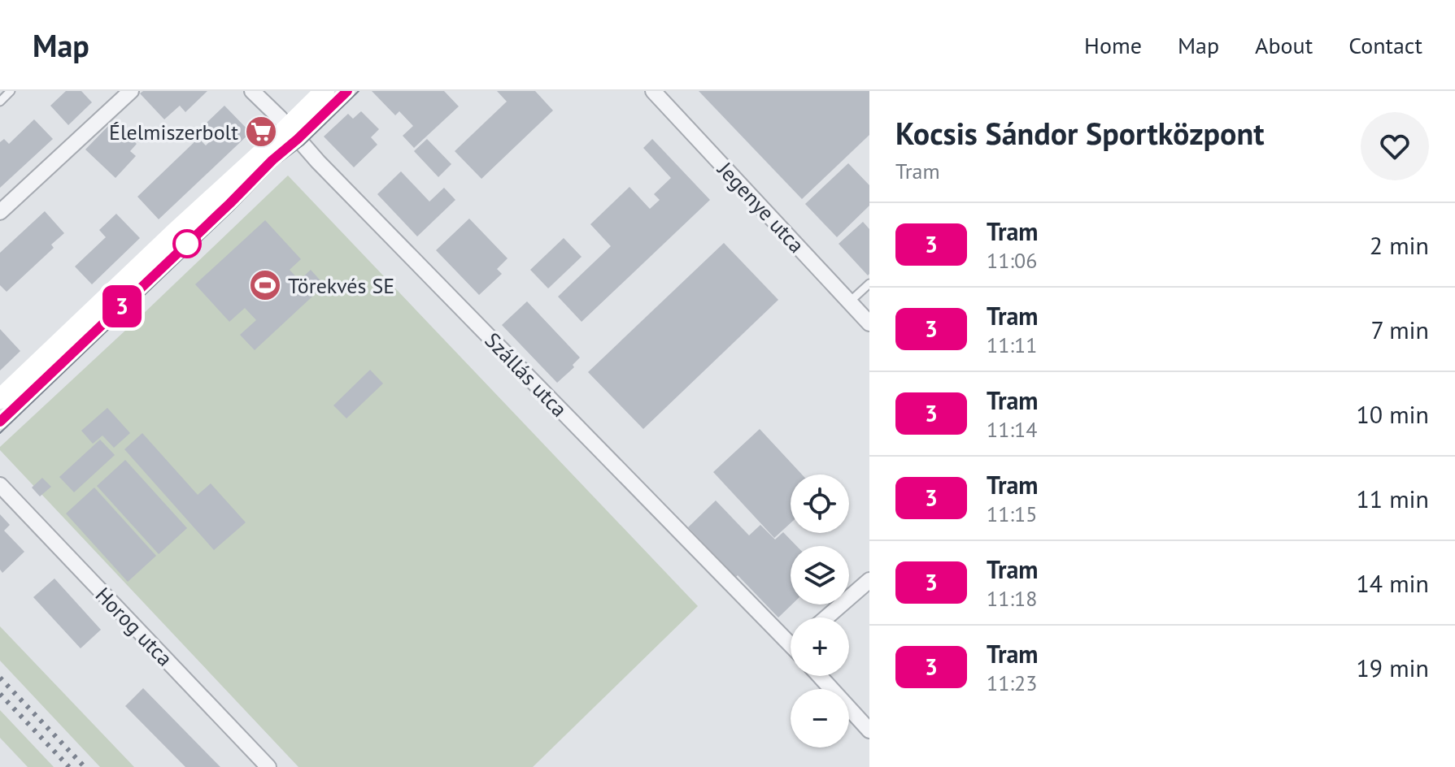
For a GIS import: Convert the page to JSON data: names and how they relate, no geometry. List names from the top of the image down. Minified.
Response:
{"streets":{"street":["Jegenye utca","Szállás utca","Horog utca"]},"places":{"supermarket":["Élelmiszerbolt"],"sports":["Törekvés SE"]},"lines":["tram line 3"],"page":{"header":"Map","nav":["Home","Map","About","Contact"],"on_map":"3","heading":["Kocsis Sándor Sportközpont","Tram"],"list":[{"mark":"3","name":"Tram","note":"11:06","value":"2 min"},{"mark":"3","name":"Tram","note":"11:11","value":"7 min"},{"mark":"3","name":"Tram","note":"11:14","value":"10 min"},{"mark":"3","name":"Tram","note":"11:15","value":"11 min"},{"mark":"3","name":"Tram","note":"11:18","value":"14 min"},{"mark":"3","name":"Tram","note":"11:23","value":"19 min"}],"map_buttons":["+","−"]}}
